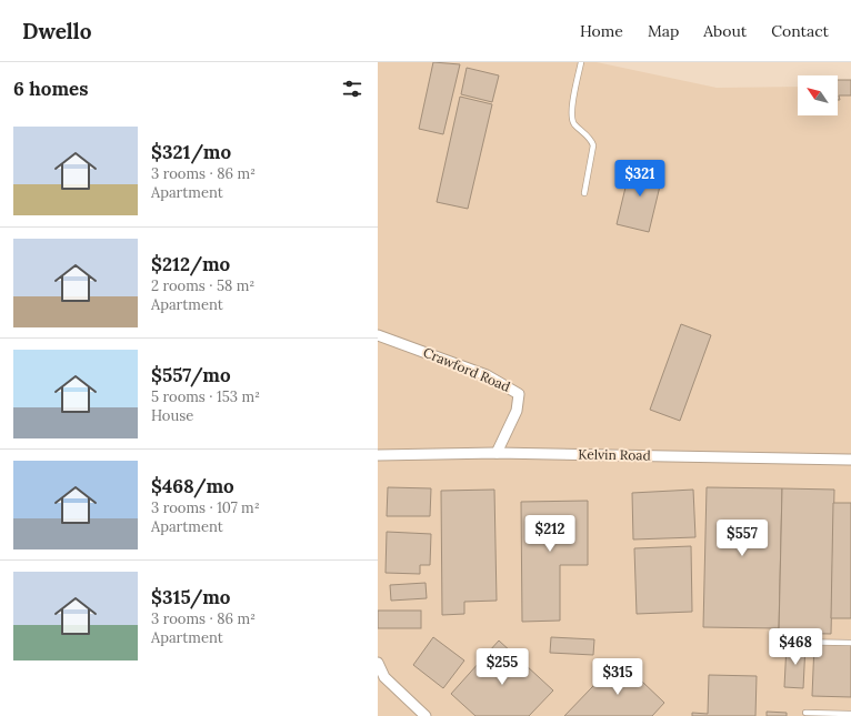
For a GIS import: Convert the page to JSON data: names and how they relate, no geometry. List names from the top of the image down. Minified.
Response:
{"streets":{"street":["Crawford Road","Kelvin Road"]},"crossings":[["Crawford Road","Kelvin Road"]],"north":"top left","page":{"header":"Dwello","nav":["Home","Map","About","Contact"],"heading":"6 homes","list":[{"name":"$321/mo","note":"3 rooms · 86 m² · Apartment"},{"name":"$212/mo","note":"2 rooms · 58 m² · Apartment"},{"name":"$557/mo","note":"5 rooms · 153 m² · House"},{"name":"$468/mo","note":"3 rooms · 107 m² · Apartment"},{"name":"$315/mo","note":"3 rooms · 86 m² · Apartment"}],"price":["$321","$212","$557","$468","$255","$315"]}}
